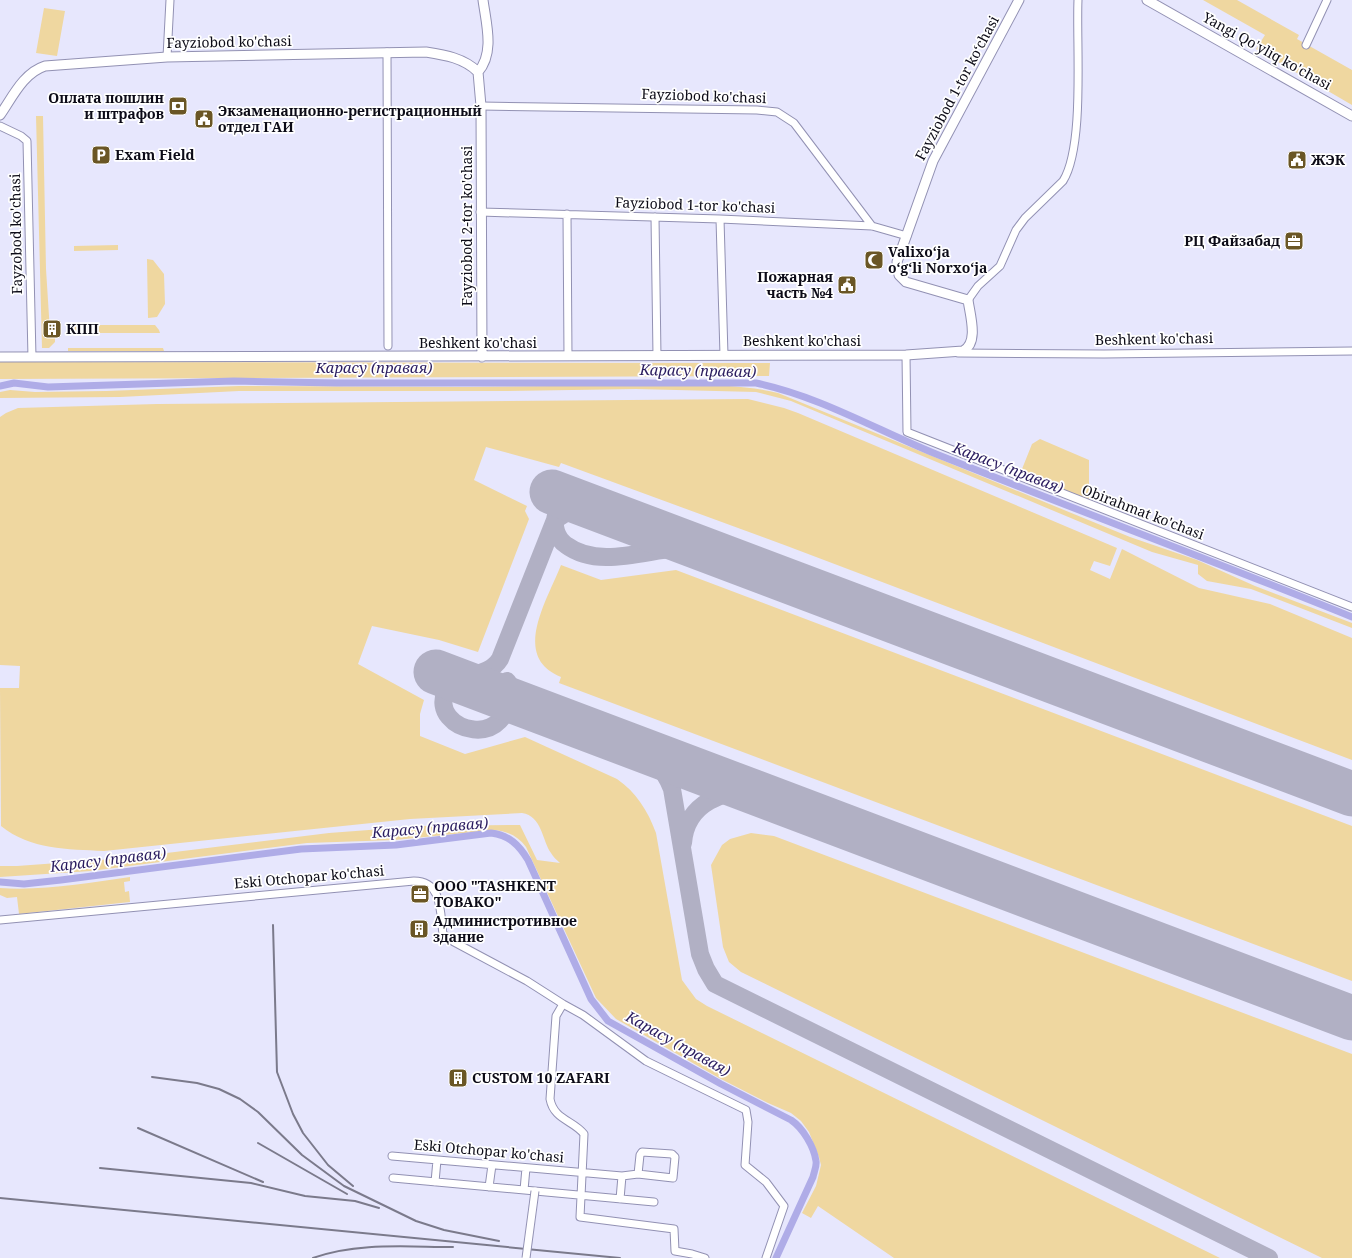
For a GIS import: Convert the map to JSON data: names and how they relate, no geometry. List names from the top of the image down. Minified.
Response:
{"streets":{"street":["Fayziobod ko'chasi","Yangi Qo'yliq ko'chasi","Fayziobod 1-tor koʻchasi","Fayziobod 1-tor ko'chasi","Fayziobod 2-tor ko'chasi","Fayzobod ko'chasi","Beshkent ko'chasi","Obirahmat ko'chasi","Eski Otchopar ko'chasi"]},"crossings":[["Fayziobod ko'chasi","Fayziobod 1-tor ko'chasi"],["Fayziobod ko'chasi","Fayziobod 2-tor ko'chasi"],["Fayziobod 1-tor koʻchasi","Fayziobod 1-tor ko'chasi"],["Fayziobod 1-tor ko'chasi","Fayziobod 2-tor ko'chasi"],["Fayziobod 2-tor ko'chasi","Beshkent ko'chasi"],["Fayzobod ko'chasi","Beshkent ko'chasi"],["Beshkent ko'chasi","Obirahmat ko'chasi"]],"water":["Карасу (правая)"],"places":{"bank":["Оплата пошлин и штрафов"],"public building":["Экзаменационно-регистрационный отдел ГАИ","ЖЭК","Пожарная часть №4"],"parking":["Exam Field"],"office":["РЦ Файзабад","OOO \"TASHKENT TOBAKO\""],"mosque":["Valixoʻja oʻgʻli Norxoʻja"],"building":["КПП","Администротивное здание","CUSTOM 10 ZAFARI"]}}
